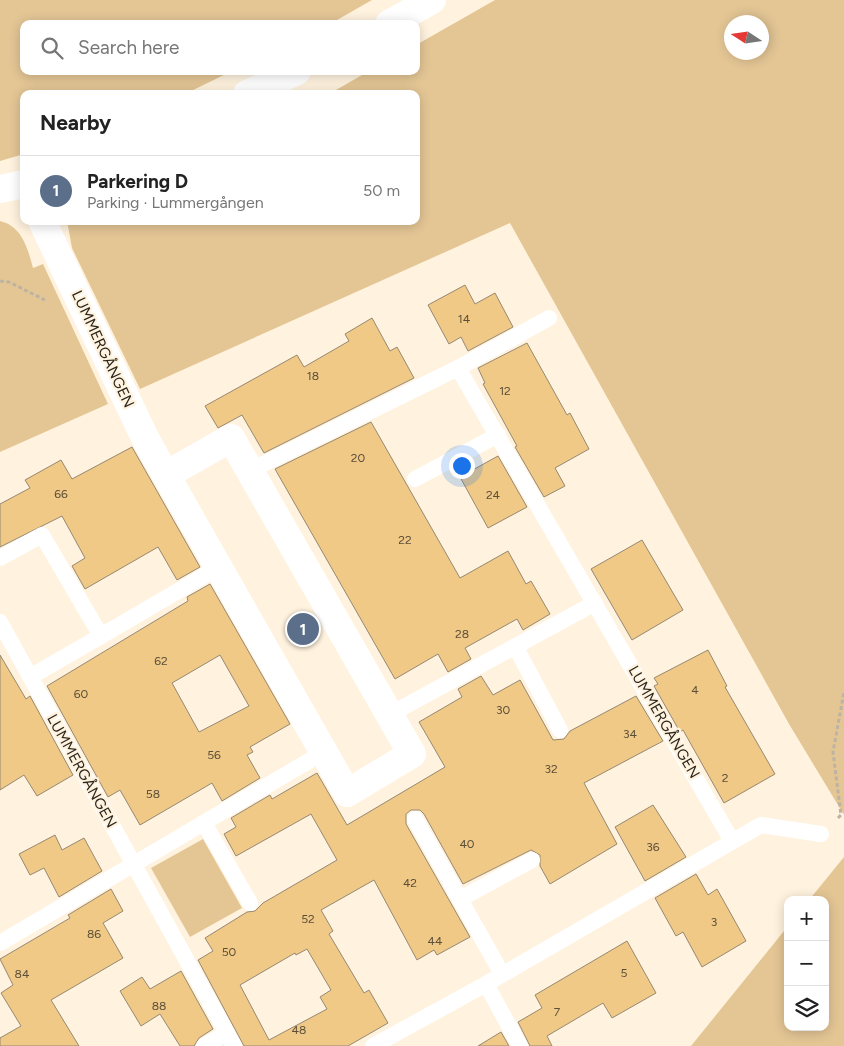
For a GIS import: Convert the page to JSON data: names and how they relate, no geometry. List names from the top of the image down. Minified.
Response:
{"streets":{"street":["LUMMERGÅNGEN"]},"house_numbers":["14","18","12","20","66","24","22","28","62","4","60","30","34","56","32","2","58","40","36","42","52","3","86","44","50","5","84","88","7","48"],"north":"left","page":{"search":"Search here","heading":"Nearby","list":[{"mark":"1","name":"Parkering D","note":"Parking · Lummergången","value":"50 m"}],"pins":"1","map_buttons":["+","−"]}}
